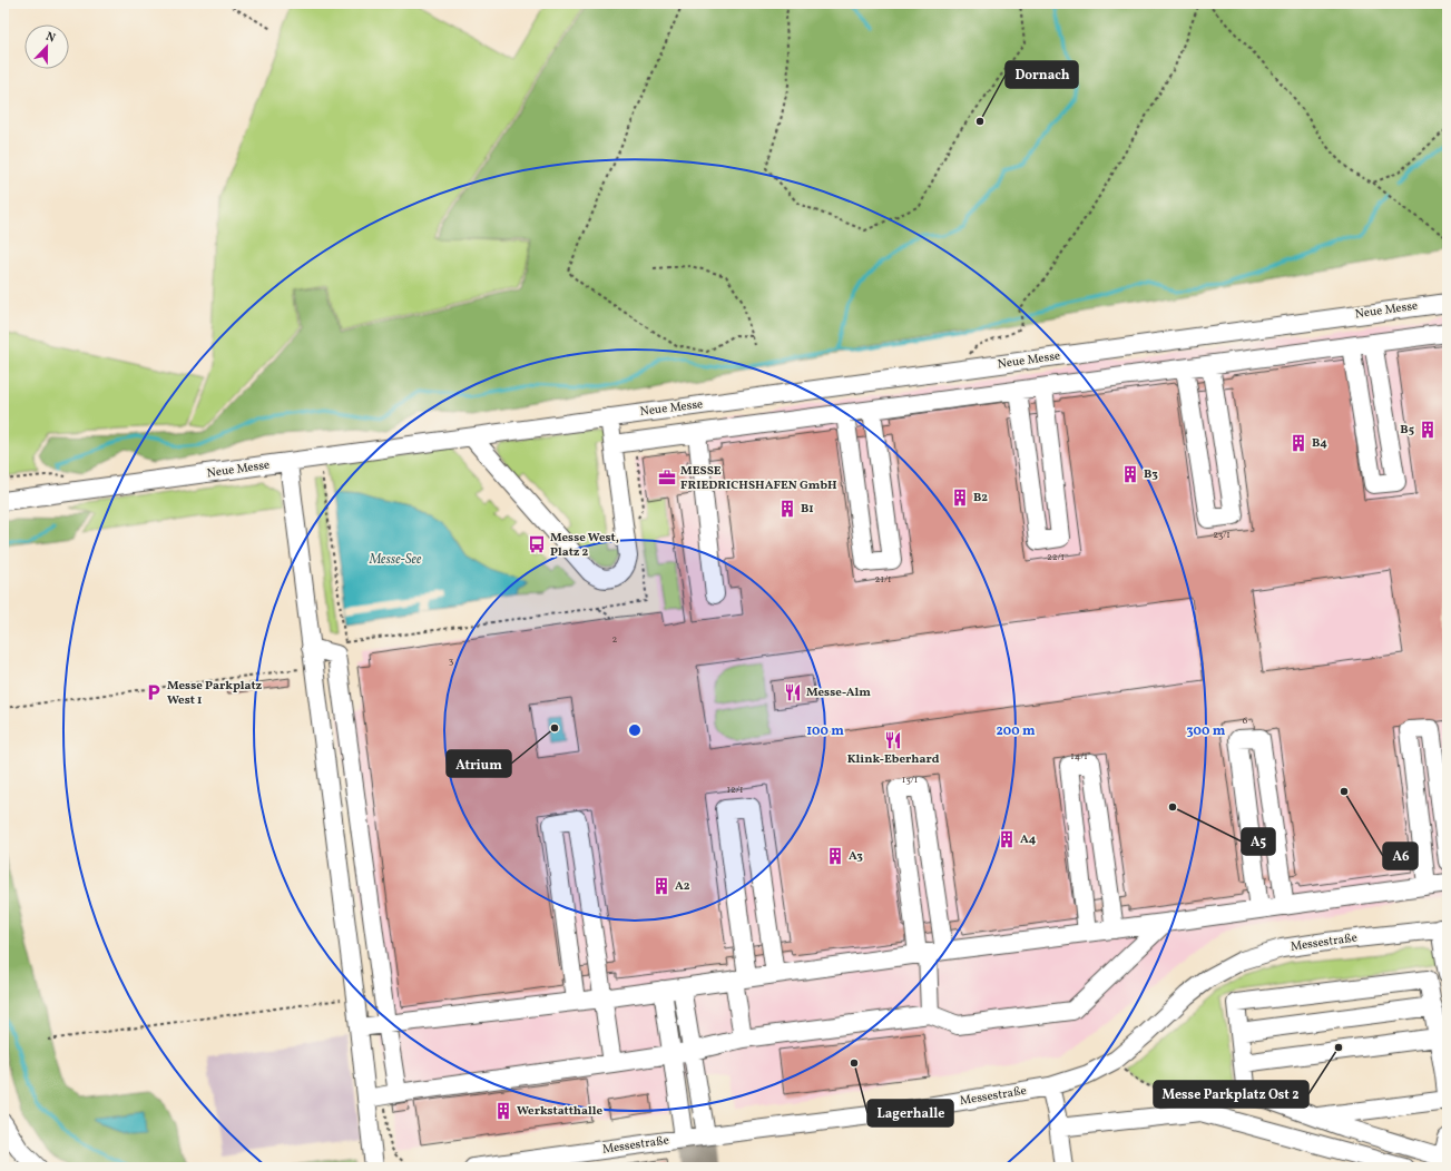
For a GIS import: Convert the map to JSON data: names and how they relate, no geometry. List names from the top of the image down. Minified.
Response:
{"streets":{"street":["Neue Messe","Messestraße"]},"water":["Messe-See"],"places":{"other":["Dornach","Atrium","A6","A5","Messe Parkplatz Ost 2","Lagerhalle"],"building":["B5","B4","B3","B2","B1","A4","A3","A2","Werkstatthalle"],"office":["MESSE FRIEDRICHSHAFEN GmbH"],"bus stop":["Messe West, Platz 2"],"parking":["Messe Parkplatz West 1"],"restaurant":["Messe-Alm","Klink-Eberhard"]},"house_numbers":["23/1","22/1","21/1","2","3","6","14/1","13/1","12/1"],"north":"top","rings":["100 m","200 m","300 m"]}
